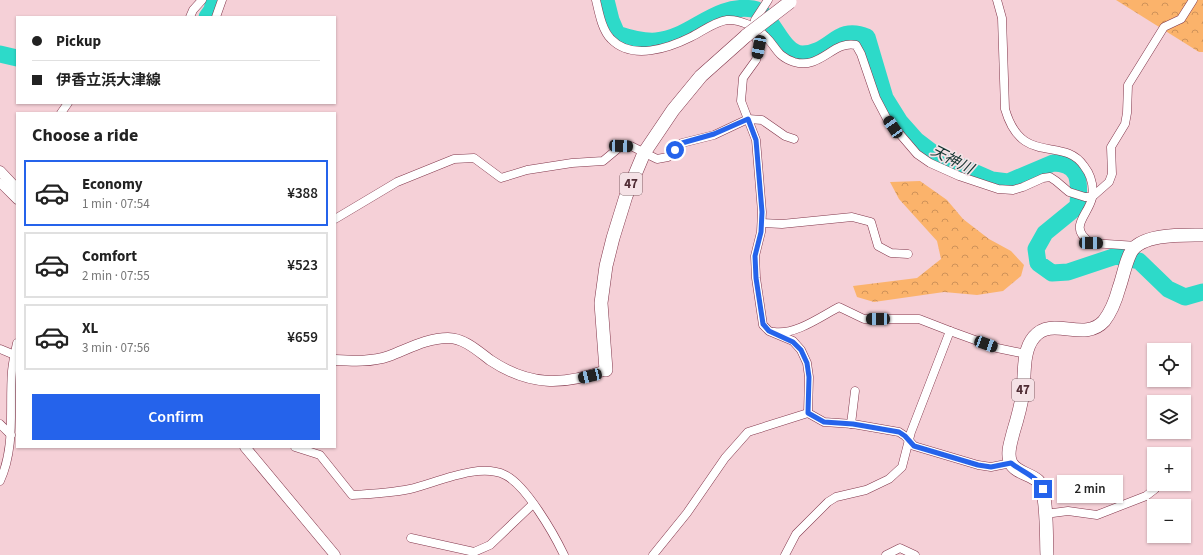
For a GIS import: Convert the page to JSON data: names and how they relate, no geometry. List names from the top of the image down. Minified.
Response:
{"streets":{"main road":["47"]},"water":["天神川"],"page":{"banner":["Pickup","伊香立浜大津線"],"heading":"Choose a ride","list":[{"name":"Economy","note":"1 min · 07:54","value":"¥388"},{"name":"Comfort","note":"2 min · 07:55","value":"¥523"},{"name":"XL","note":"3 min · 07:56","value":"¥659"}],"map_buttons":["+","−"],"buttons":"Confirm","bubble":"2 min"}}
